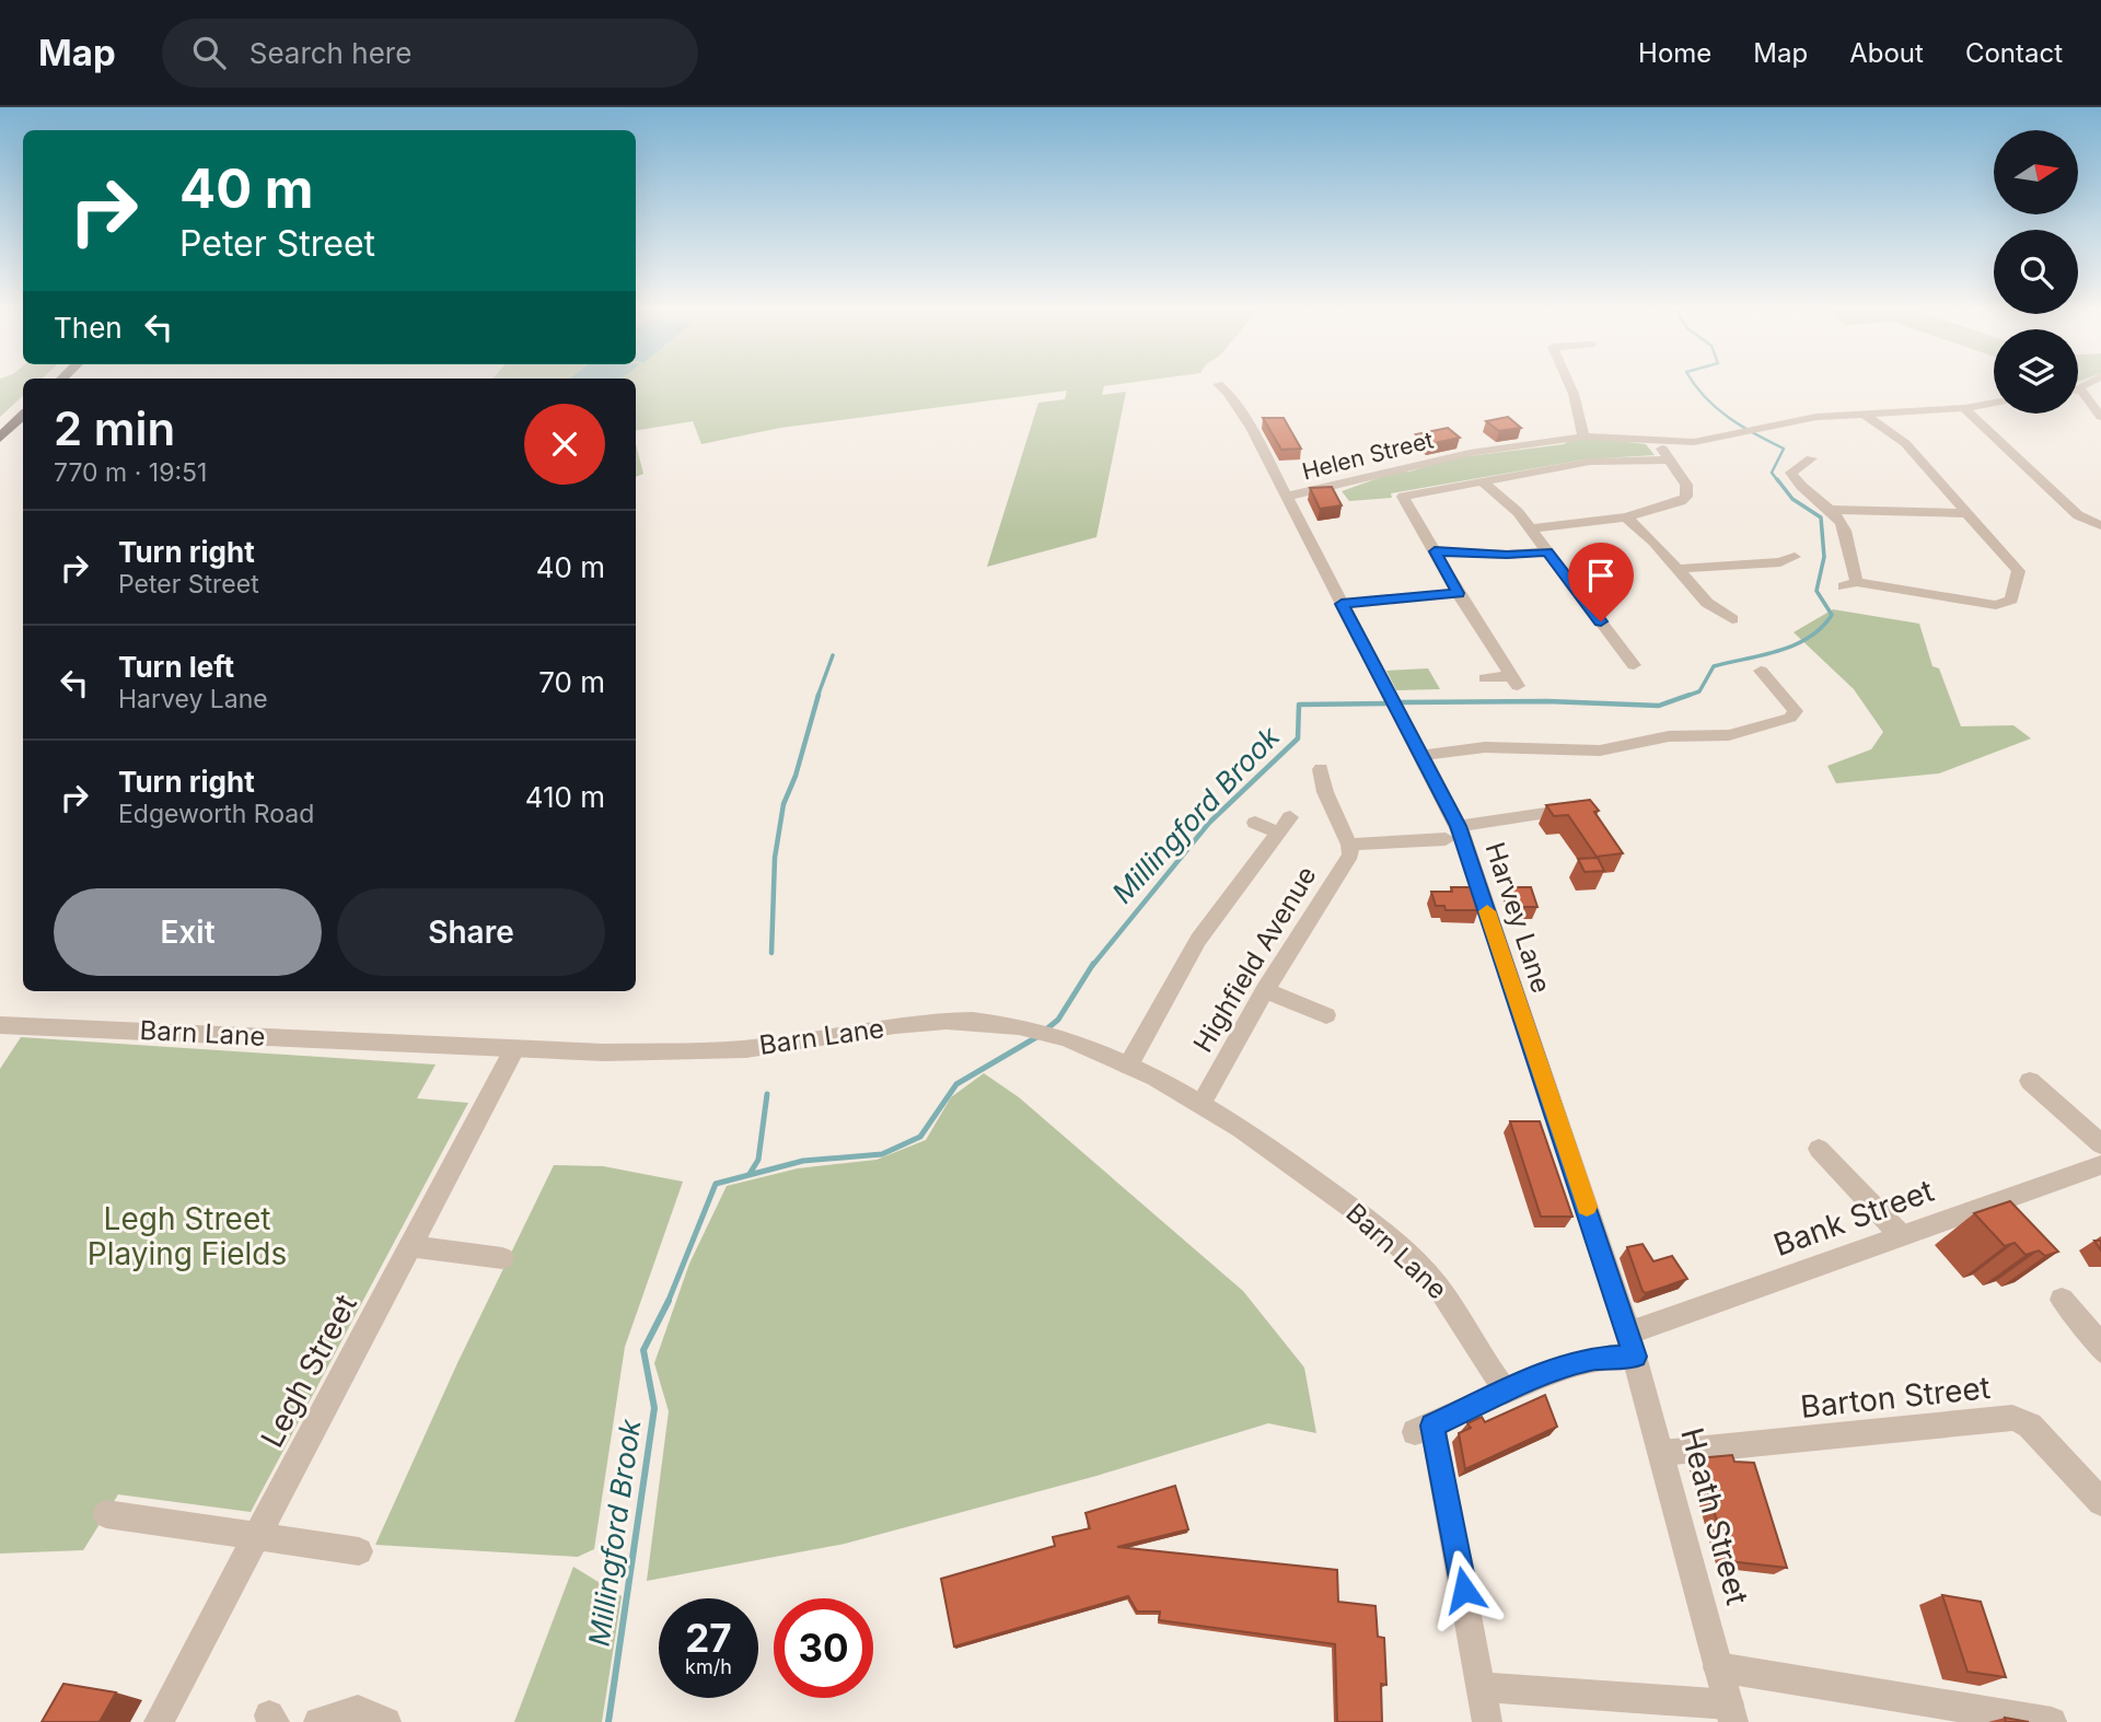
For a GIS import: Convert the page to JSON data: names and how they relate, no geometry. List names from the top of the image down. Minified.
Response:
{"streets":{"street":["Helen Street","Harvey Lane","Highfield Avenue","Barn Lane","Bank Street","Legh Street","Barton Street","Heath Street"]},"crossings":[["Helen Street","Harvey Lane"],["Harvey Lane","Bank Street"],["Harvey Lane","Heath Street"],["Highfield Avenue","Barn Lane"],["Barn Lane","Legh Street"],["Bank Street","Heath Street"],["Barton Street","Heath Street"]],"water":["Millingford Brook"],"parks":["Legh Street Playing Fields"],"north":"right","page":{"header":"Map","search":"Search here","nav":["Home","Map","About","Contact"],"turn":["40 m","Peter Street"],"then":"Then","heading":["2 min","770 m · 19:51"],"list":[{"name":"Turn right","note":"Peter Street","value":"40 m"},{"name":"Turn left","note":"Harvey Lane","value":"70 m"},{"name":"Turn right","note":"Edgeworth Road","value":"410 m"}],"buttons":["Exit","Share"],"speed":"27 km/h","limit":"30"}}
